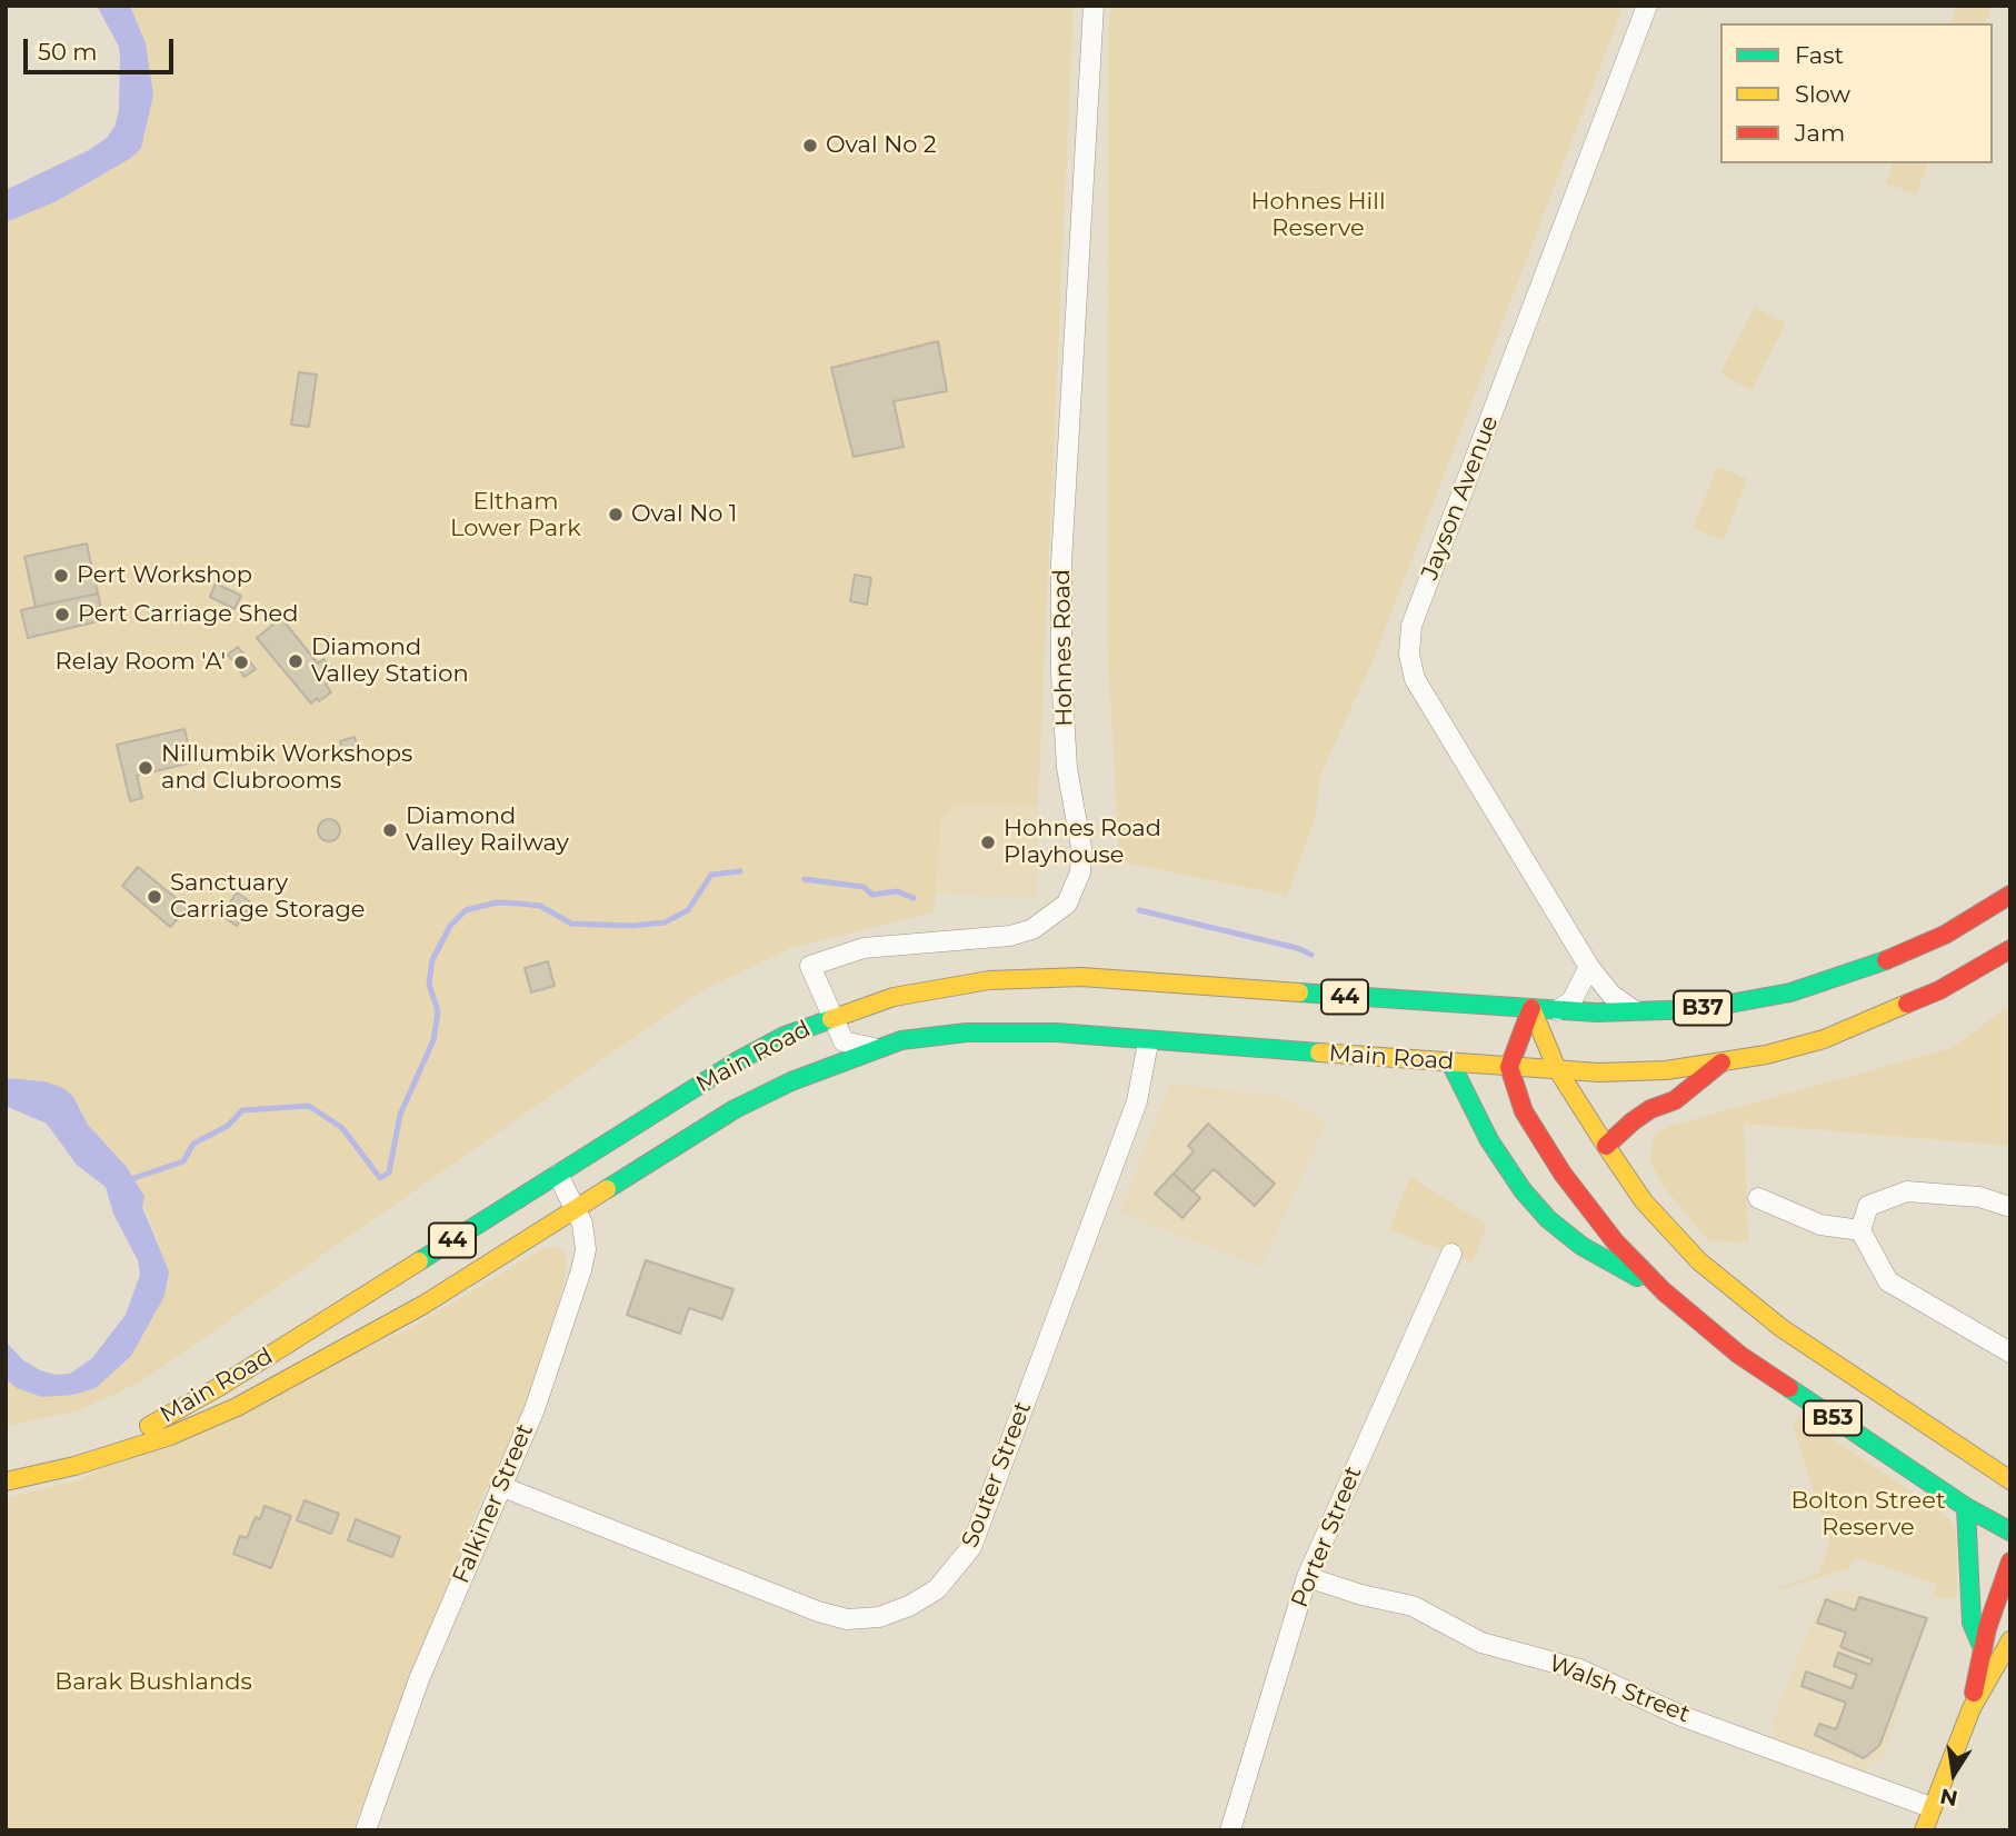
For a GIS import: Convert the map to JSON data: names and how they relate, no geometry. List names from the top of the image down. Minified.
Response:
{"streets":{"main road":["44","B37","Main Road","B53"],"street":["Jayson Avenue","Hohnes Road","Souter Street","Falkiner Street","Porter Street","Walsh Street"]},"crossings":[["Jayson Avenue","B37"],["Hohnes Road","Main Road"],["B37","Main Road"],["B37","B53"],["Main Road","B53"],["Main Road","Souter Street"],["Main Road","Falkiner Street"],["Souter Street","Falkiner Street"],["Porter Street","Walsh Street"]],"parks":["Hohnes Hill Reserve","Eltham Lower Park","Bolton Street Reserve","Barak Bushlands"],"places":["Oval No 2","Oval No 1","Pert Workshop","Pert Carriage Shed","Diamond Valley Station","Relay Room 'A'","Nillumbik Workshops and Clubrooms","Diamond Valley Railway","Hohnes Road Playhouse","Sanctuary Carriage Storage"],"legend":["Fast","Slow","Jam"],"scale_bar":"50 m","north":"bottom"}
